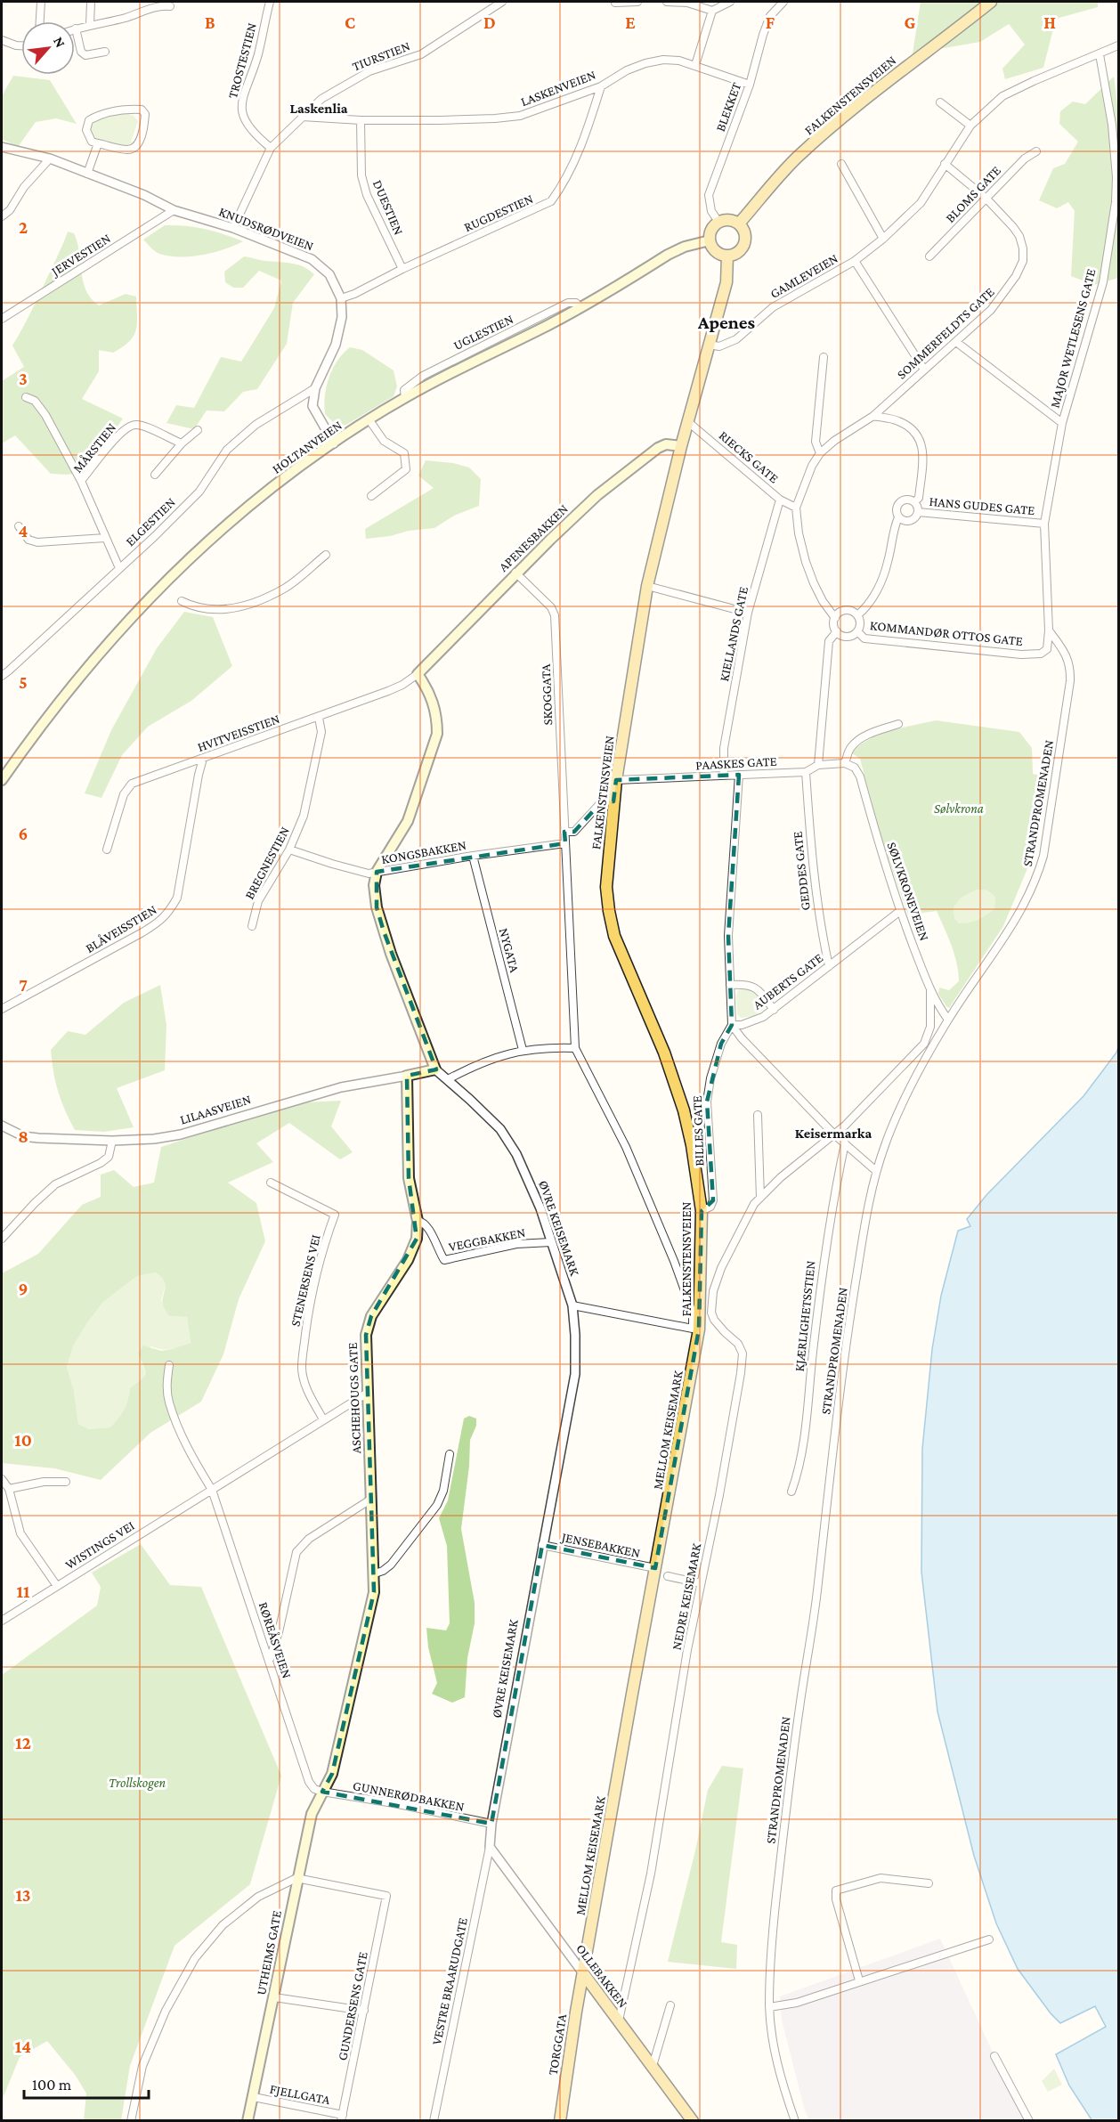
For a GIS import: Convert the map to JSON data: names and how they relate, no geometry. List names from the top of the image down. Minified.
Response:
{"streets":{"main road":["FALKENSTENSVEIEN","HOLTANVEIEN","APENESBAKKEN","LILAASVEIEN","ASCHEHOUGS GATE","MELLOM KEISEMARK","UTHEIMS GATE","OLLEBAKKEN","TORGGATA"],"street":["TIURSTIEN","TROSTESTIEN","LASKENVEIEN","BLEKKET","BLOMS GATE","DUESTIEN","RUGDESTIEN","KNUDSRØDVEIEN","JERVESTIEN","GAMLEVEIEN","SOMMERFELDTS GATE","MAJOR WETLESENS GATE","MÅRSTIEN","RIECKS GATE","HANS GUDES GATE","ELGESTIEN","KOMMANDØR OTTOS GATE","KIELLANDS GATE","SKOGGATA","HVITVEISSTIEN","PAASKES GATE","STRANDPROMENADEN","KONGSBAKKEN","BREGNESTIEN","GEDDES GATE","SØLVKRONEVEIEN","BLÅVEISSTIEN","NYGATA","AUBERTS GATE","BILLES GATE","ØVRE KEISEMARK","VEGGBAKKEN","STENERSENS VEI","KJÆRLIGHETSSTIEN","WISTINGS VEI","JENSEBAKKEN","NEDRE KEISEMARK","RØREÅSVEIEN","GUNNERØDBAKKEN","VESTRE BRAARUDGATE","GUNDERSENS GATE","FJELLGATA"]},"crossings":[["TIURSTIEN","TROSTESTIEN"],["TIURSTIEN","LASKENVEIEN"],["TIURSTIEN","KNUDSRØDVEIEN"],["LASKENVEIEN","BLEKKET"],["LASKENVEIEN","DUESTIEN"],["LASKENVEIEN","RUGDESTIEN"],["FALKENSTENSVEIEN","BLEKKET"],["FALKENSTENSVEIEN","GAMLEVEIEN"],["FALKENSTENSVEIEN","HOLTANVEIEN"],["FALKENSTENSVEIEN","RIECKS GATE"],["FALKENSTENSVEIEN","APENESBAKKEN"],["FALKENSTENSVEIEN","PAASKES GATE"],["FALKENSTENSVEIEN","BILLES GATE"],["FALKENSTENSVEIEN","MELLOM KEISEMARK"],["BLEKKET","HOLTANVEIEN"],["BLOMS GATE","SOMMERFELDTS GATE"],["DUESTIEN","RUGDESTIEN"],["RUGDESTIEN","KNUDSRØDVEIEN"],["KNUDSRØDVEIEN","JERVESTIEN"],["KNUDSRØDVEIEN","HOLTANVEIEN"],["KNUDSRØDVEIEN","ELGESTIEN"],["GAMLEVEIEN","SOMMERFELDTS GATE"],["GAMLEVEIEN","MAJOR WETLESENS GATE"],["MAJOR WETLESENS GATE","HANS GUDES GATE"],["MAJOR WETLESENS GATE","KOMMANDØR OTTOS GATE"],["MAJOR WETLESENS GATE","STRANDPROMENADEN"],["MÅRSTIEN","ELGESTIEN"],["RIECKS GATE","KIELLANDS GATE"],["APENESBAKKEN","SKOGGATA"],["APENESBAKKEN","HVITVEISSTIEN"],["KOMMANDØR OTTOS GATE","STRANDPROMENADEN"],["KIELLANDS GATE","PAASKES GATE"],["SKOGGATA","KONGSBAKKEN"],["SKOGGATA","MELLOM KEISEMARK"],["HVITVEISSTIEN","BREGNESTIEN"],["HVITVEISSTIEN","BLÅVEISSTIEN"],["PAASKES GATE","GEDDES GATE"],["PAASKES GATE","SØLVKRONEVEIEN"],["PAASKES GATE","BILLES GATE"],["STRANDPROMENADEN","SØLVKRONEVEIEN"],["KONGSBAKKEN","BREGNESTIEN"],["KONGSBAKKEN","NYGATA"],["GEDDES GATE","AUBERTS GATE"],["SØLVKRONEVEIEN","AUBERTS GATE"],["SØLVKRONEVEIEN","NEDRE KEISEMARK"],["AUBERTS GATE","BILLES GATE"],["LILAASVEIEN","ØVRE KEISEMARK"],["LILAASVEIEN","ASCHEHOUGS GATE"],["ØVRE KEISEMARK","VEGGBAKKEN"],["ØVRE KEISEMARK","JENSEBAKKEN"],["ØVRE KEISEMARK","GUNNERØDBAKKEN"],["ØVRE KEISEMARK","OLLEBAKKEN"],["ØVRE KEISEMARK","VESTRE BRAARUDGATE"],["VEGGBAKKEN","ASCHEHOUGS GATE"],["STENERSENS VEI","WISTINGS VEI"],["ASCHEHOUGS GATE","WISTINGS VEI"],["ASCHEHOUGS GATE","RØREÅSVEIEN"],["ASCHEHOUGS GATE","GUNNERØDBAKKEN"],["ASCHEHOUGS GATE","UTHEIMS GATE"],["MELLOM KEISEMARK","JENSEBAKKEN"],["MELLOM KEISEMARK","OLLEBAKKEN"],["MELLOM KEISEMARK","TORGGATA"],["WISTINGS VEI","RØREÅSVEIEN"],["NEDRE KEISEMARK","OLLEBAKKEN"],["RØREÅSVEIEN","GUNNERØDBAKKEN"],["RØREÅSVEIEN","UTHEIMS GATE"],["GUNNERØDBAKKEN","UTHEIMS GATE"],["UTHEIMS GATE","GUNDERSENS GATE"],["UTHEIMS GATE","FJELLGATA"],["OLLEBAKKEN","VESTRE BRAARUDGATE"],["OLLEBAKKEN","TORGGATA"],["GUNDERSENS GATE","FJELLGATA"]],"districts":["Laskenlia","Apenes","Keisermarka"],"parks":["Sølvkrona","Trollskogen"],"scale_bar":"100 m","north":"top right","grid":{"columns":["B","C","D","E","F","G","H"],"rows":["2","3","4","5","6","7","8","9","10","11","12","13","14"]}}
